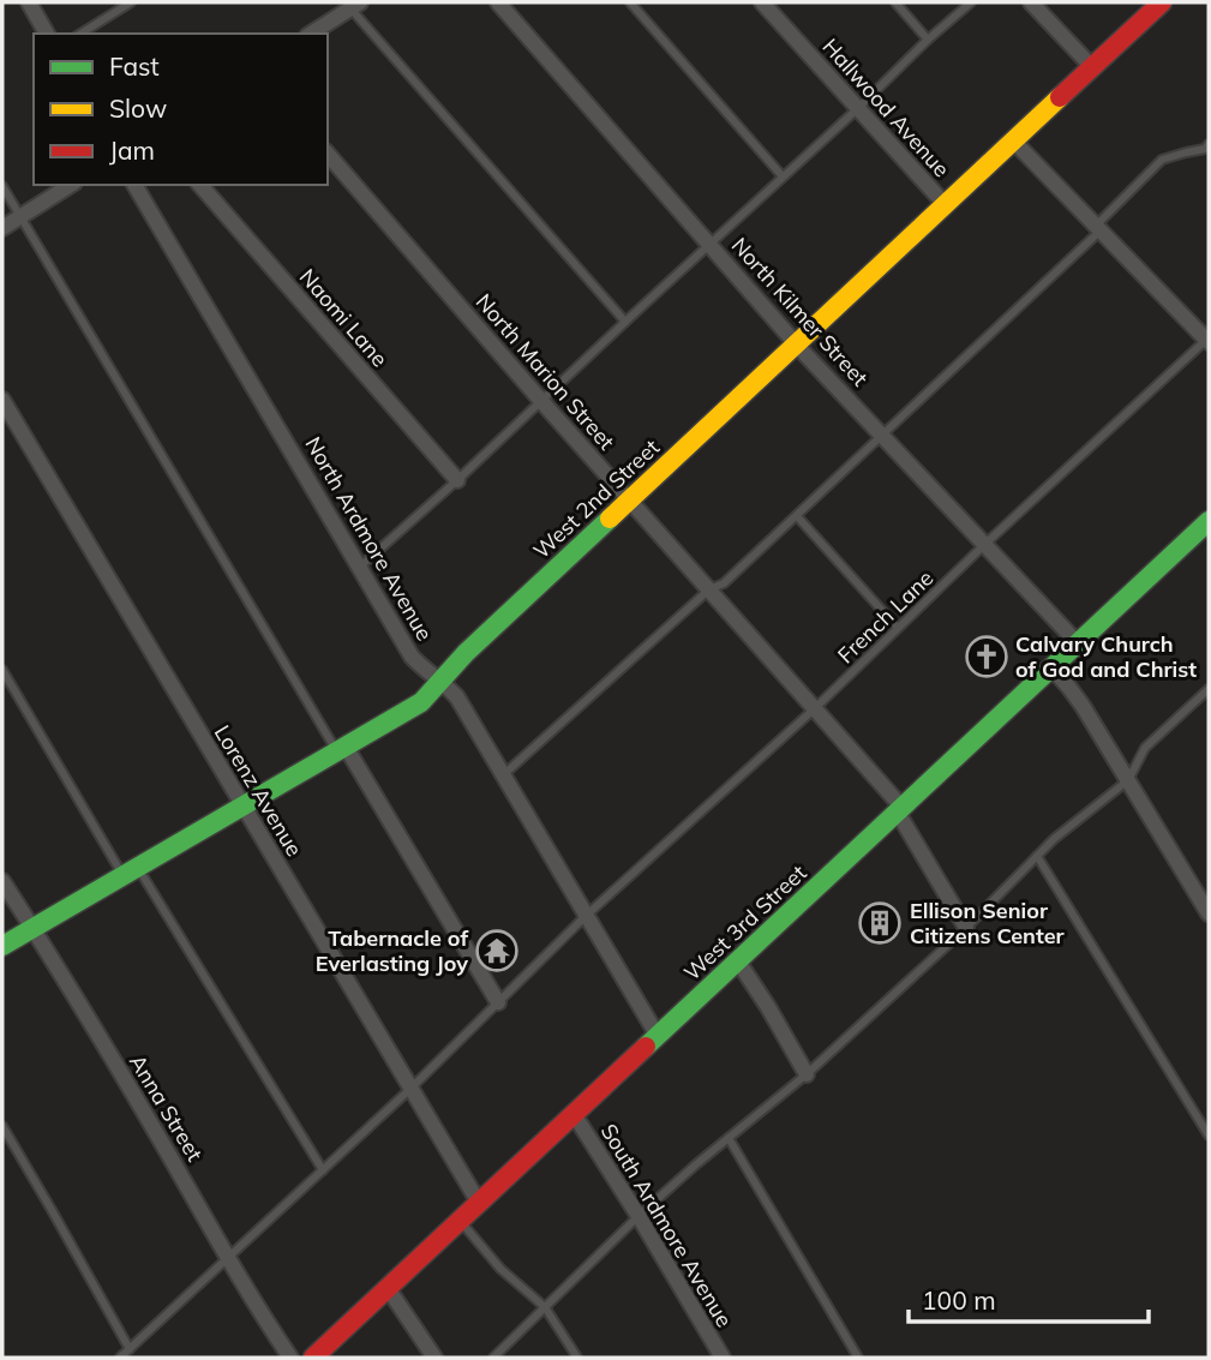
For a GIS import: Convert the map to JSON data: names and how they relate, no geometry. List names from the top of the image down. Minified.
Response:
{"streets":{"street":["Hallwood Avenue","North Kilmer Street","Naomi Lane","North Marion Street","West 2nd Street","North Ardmore Avenue","Lorenz Avenue","West 3rd Street","Anna Street","South Ardmore Avenue"],"lane":["French Lane"]},"crossings":[["Hallwood Avenue","West 2nd Street"],["North Kilmer Street","West 2nd Street"],["North Kilmer Street","French Lane"],["North Kilmer Street","West 3rd Street"],["North Marion Street","West 2nd Street"],["North Marion Street","French Lane"],["North Marion Street","West 3rd Street"],["West 2nd Street","North Ardmore Avenue"],["West 2nd Street","Lorenz Avenue"],["West 2nd Street","Anna Street"],["North Ardmore Avenue","French Lane"],["North Ardmore Avenue","West 3rd Street"],["French Lane","Lorenz Avenue"],["French Lane","Anna Street"],["Lorenz Avenue","West 3rd Street"],["West 3rd Street","South Ardmore Avenue"]],"places":{"church":["Calvary Church of God and Christ"],"building":["Ellison Senior Citizens Center"],"temple":["Tabernacle of Everlasting Joy"]},"legend":["Fast","Slow","Jam"],"scale_bar":"100 m"}
